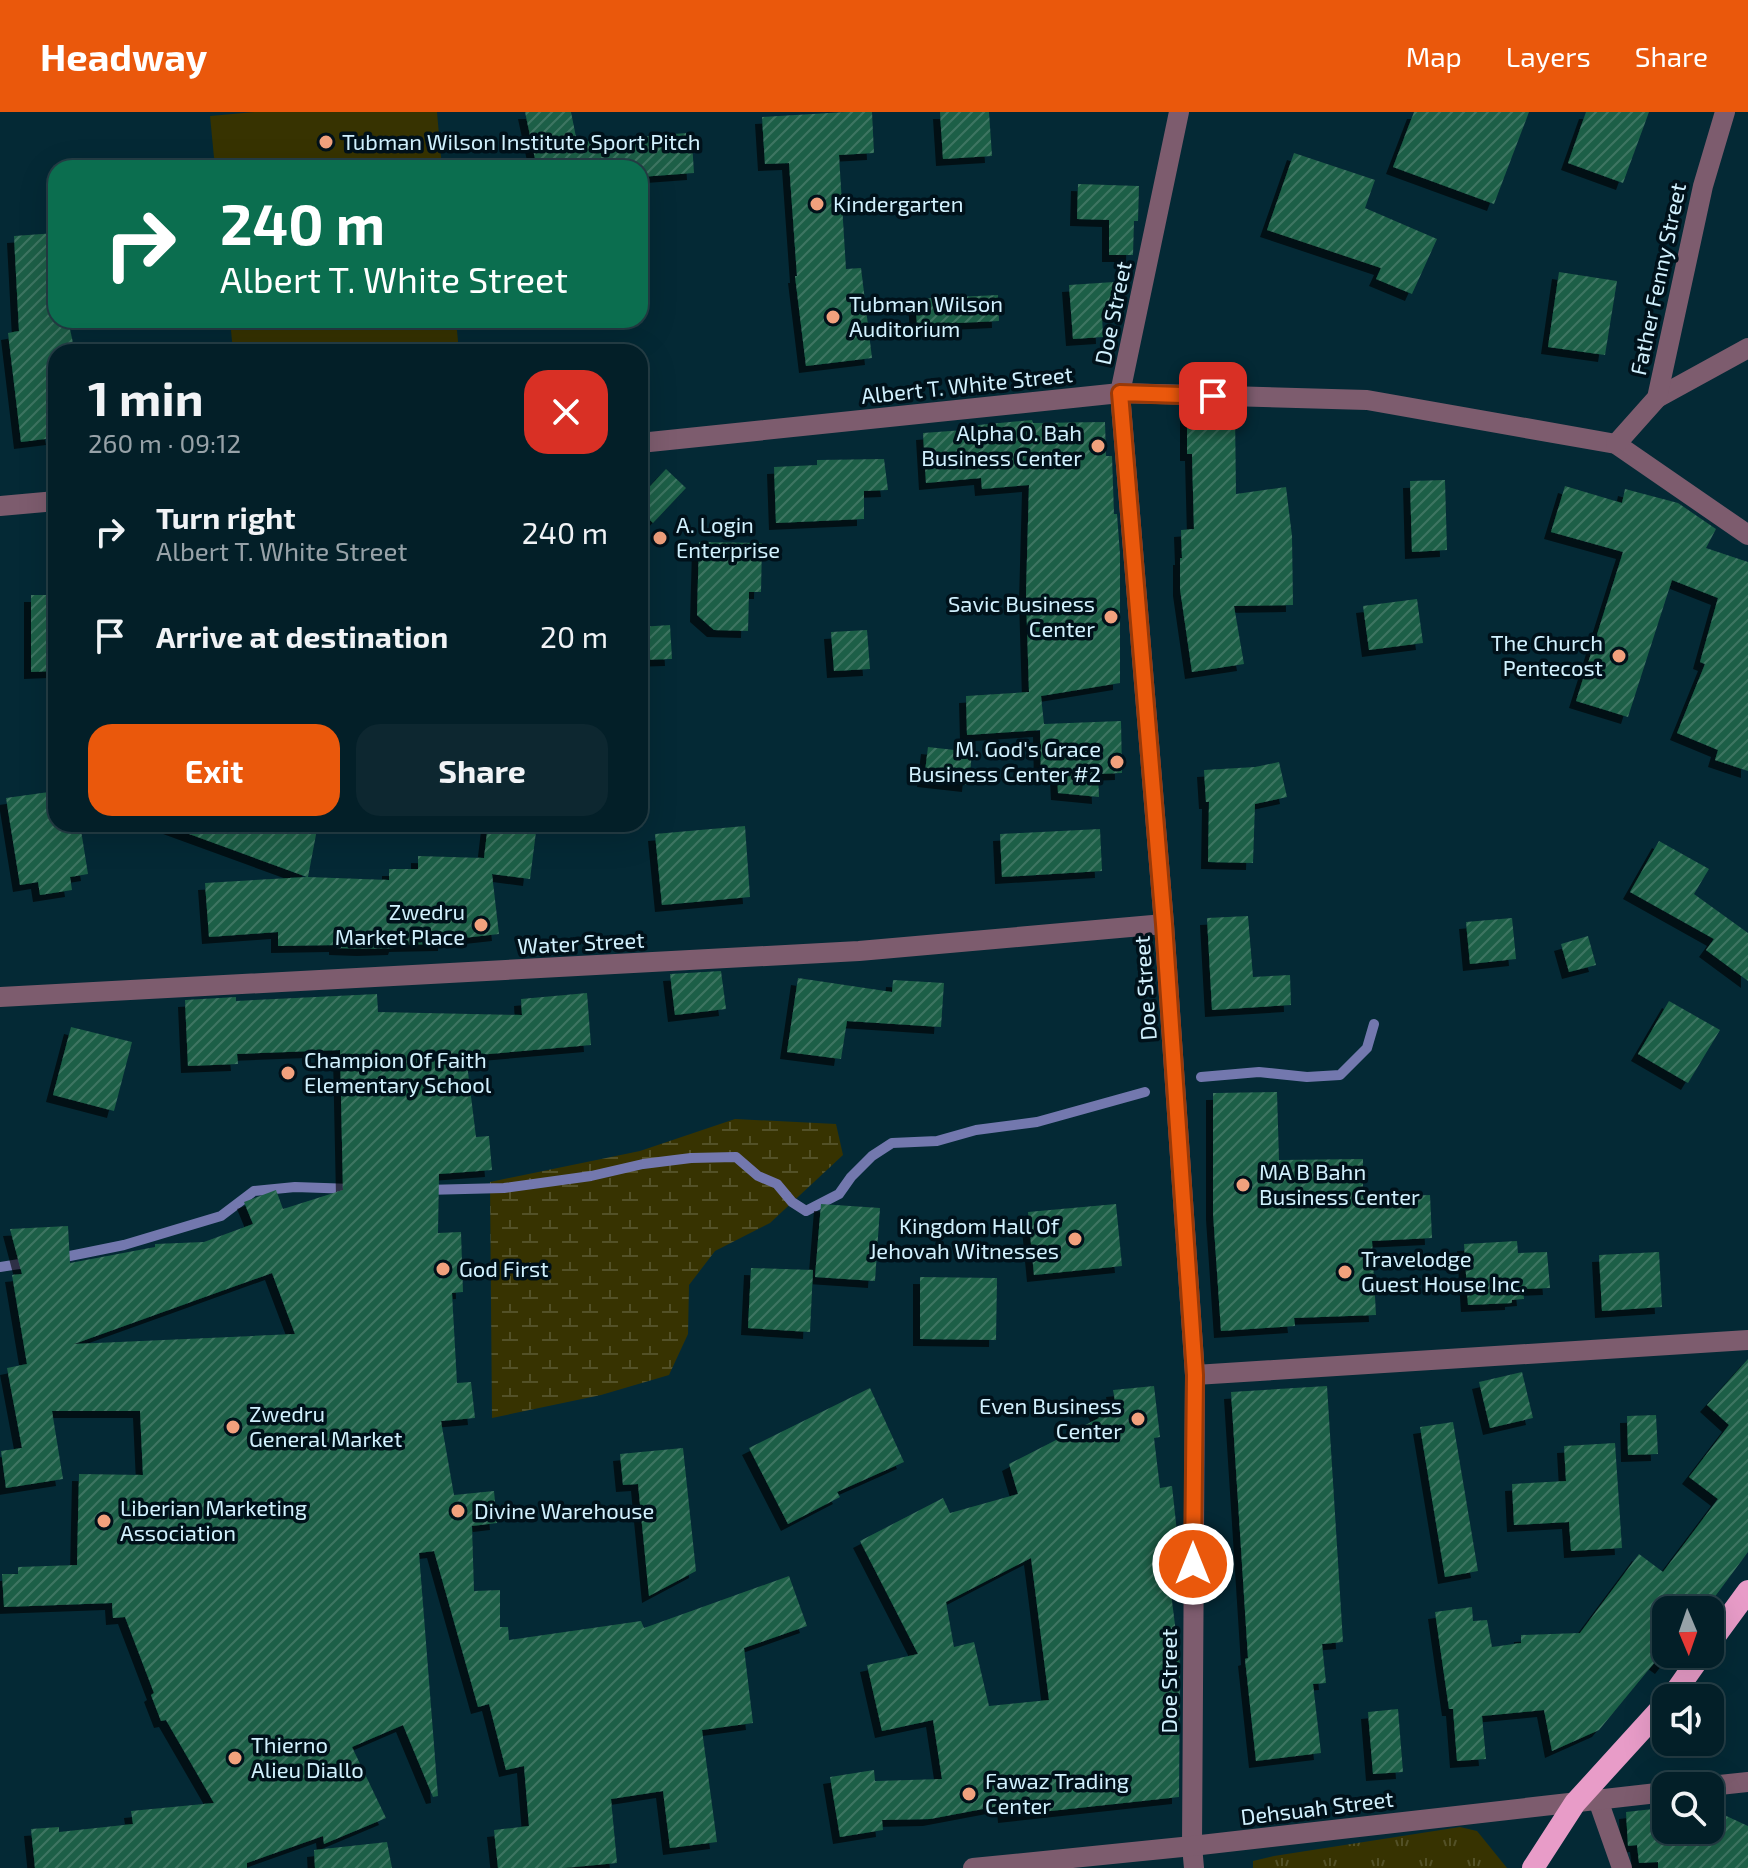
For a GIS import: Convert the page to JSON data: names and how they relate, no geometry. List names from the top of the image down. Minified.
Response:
{"streets":{"street":["Father Fenny Street","Doe Street","Albert T. White Street","Water Street","Dehsuah Street"]},"crossings":[["Father Fenny Street","Albert T. White Street"],["Doe Street","Albert T. White Street"],["Doe Street","Water Street"],["Doe Street","Dehsuah Street"]],"places":["Tubman Wilson Institute Sport Pitch","Kindergarten","Tubman Wilson Auditorium","Alpha O. Bah Business Center","A. Login Enterprise","Savic Business Center","The Church Pentecost","M. God's Grace Business Center #2","Zwedru Market Place","Champion Of Faith Elementary School","MA B Bahn Business Center","Kingdom Hall Of Jehovah Witnesses","God First","Travelodge Guest House Inc.","Even Business Center","Zwedru General Market","Divine Warehouse","Liberian Marketing Association","Thierno Alieu Diallo","Fawaz Trading Center"],"north":"bottom","page":{"header":"Headway","nav":["Map","Layers","Share"],"turn":["240 m","Albert T. White Street"],"heading":["1 min","260 m · 09:12"],"list":[{"name":"Turn right","note":"Albert T. White Street","value":"240 m"},{"name":"Arrive at destination","value":"20 m"}],"buttons":["Exit","Share"]}}
